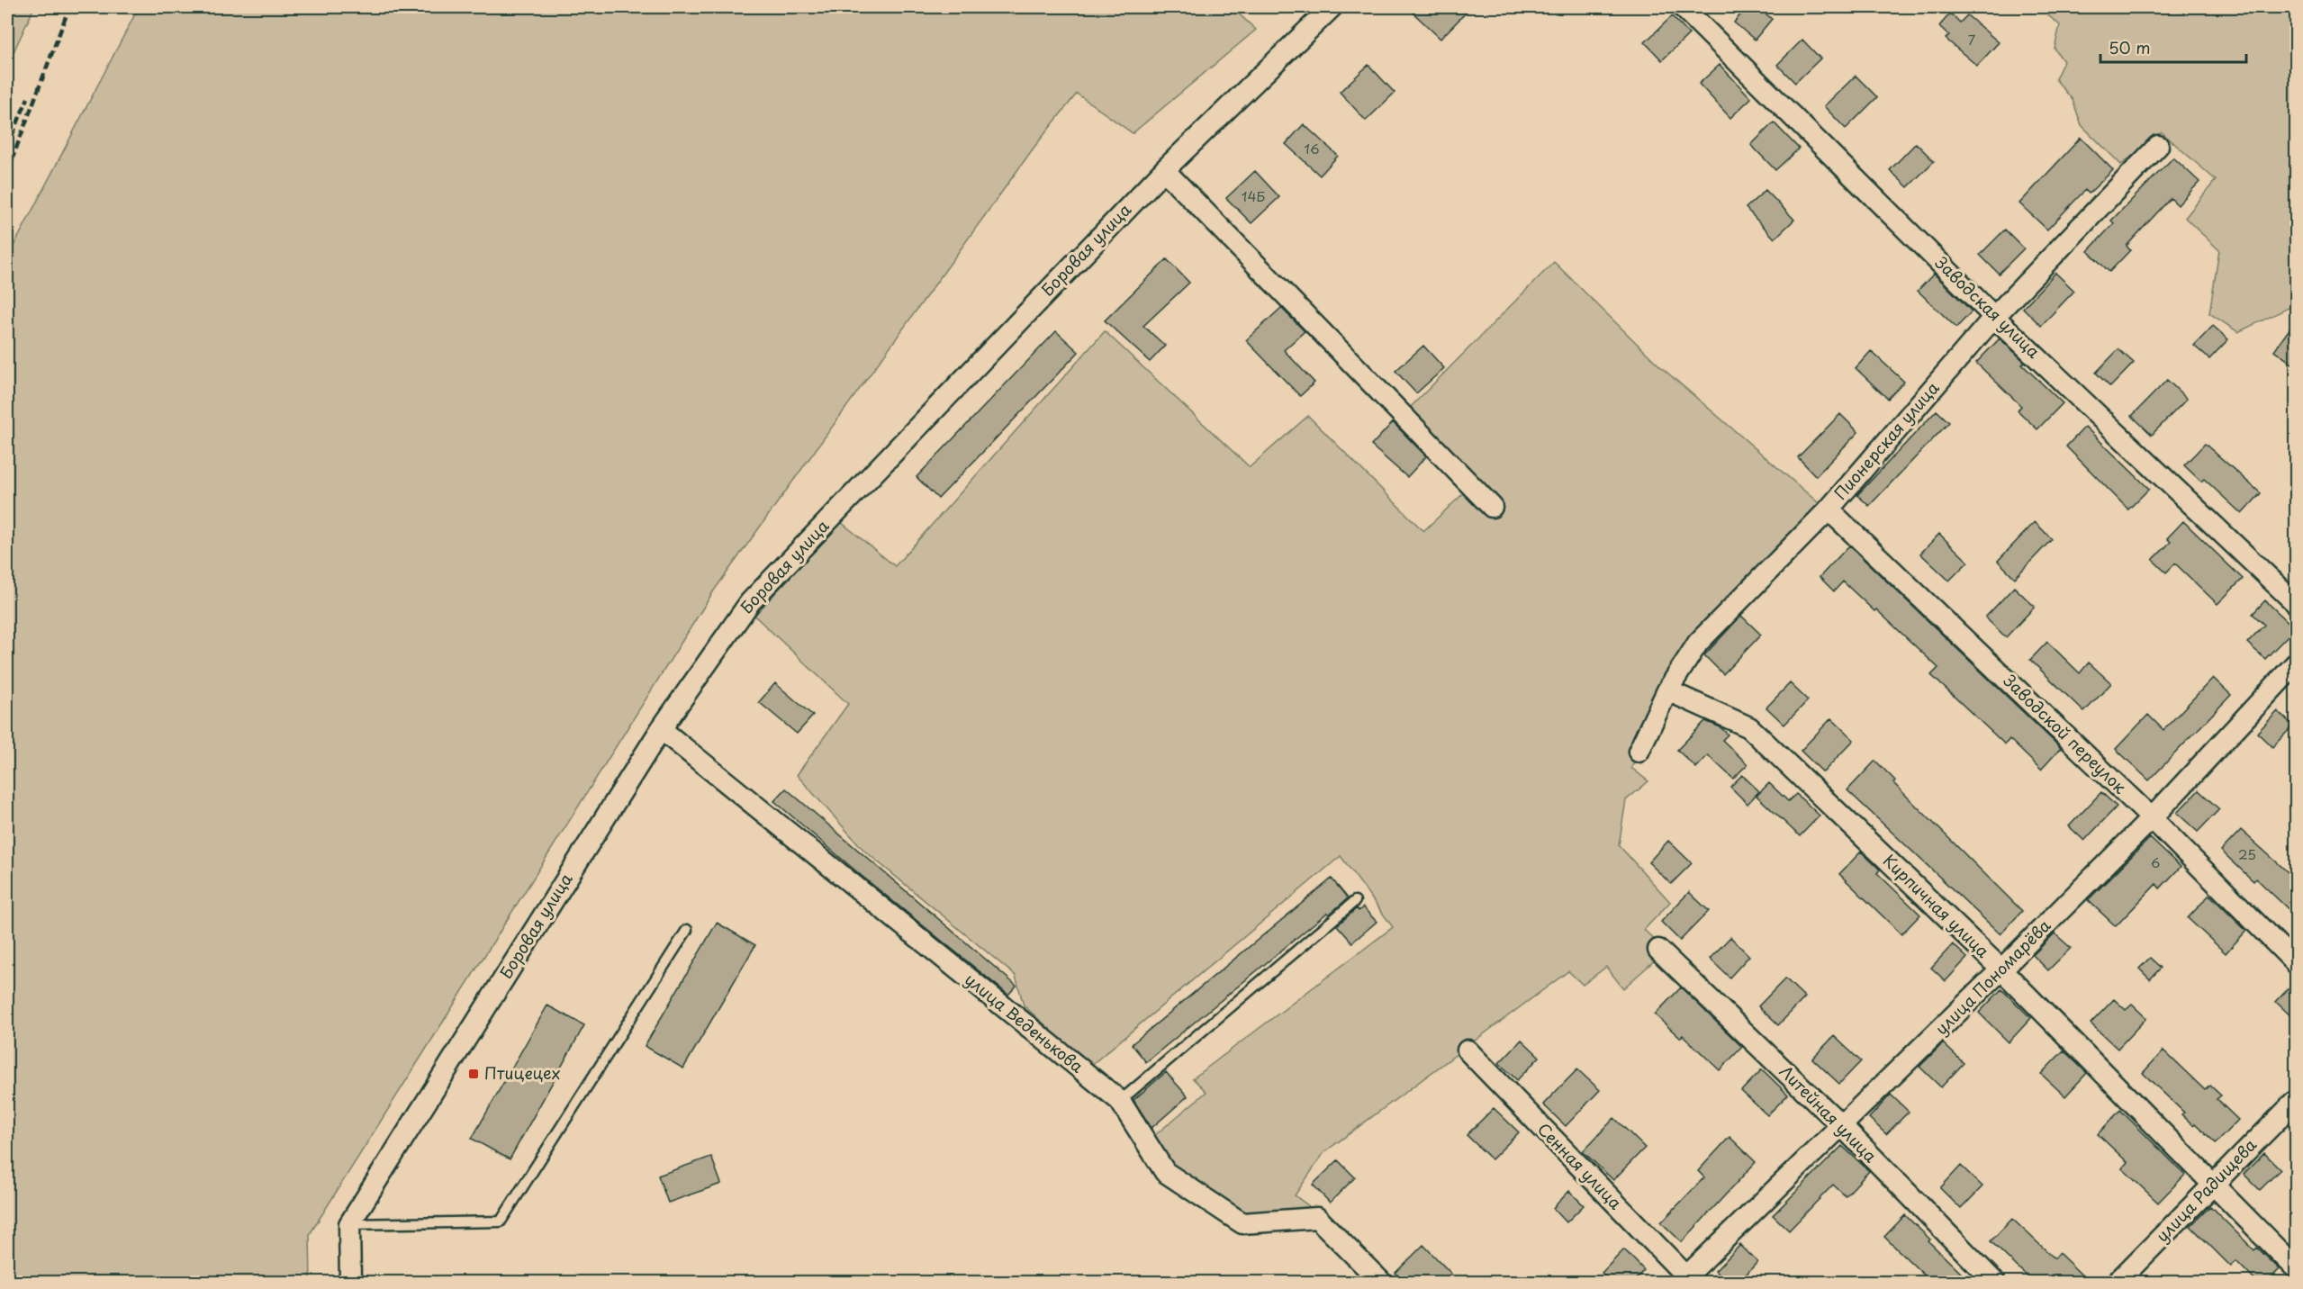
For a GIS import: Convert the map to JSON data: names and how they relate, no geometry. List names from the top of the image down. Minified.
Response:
{"streets":{"street":["Боровая улица","Заводская улица","Пионерская улица","Заводской переулок","Кирпичная улица","улица Пономарёва","улица Веденькова","Литейная улица","Сенная улица","улица Радищева"]},"crossings":[["Боровая улица","улица Веденькова"],["Заводская улица","Пионерская улица"],["Пионерская улица","Заводской переулок"],["Пионерская улица","Кирпичная улица"],["Заводской переулок","улица Пономарёва"],["Кирпичная улица","улица Пономарёва"],["Кирпичная улица","улица Радищева"],["улица Пономарёва","Литейная улица"],["улица Пономарёва","Сенная улица"]],"places":{"transit":["Птицецех"]},"house_numbers":["7","16","14Б","25","6"],"scale_bar":"50 m"}
